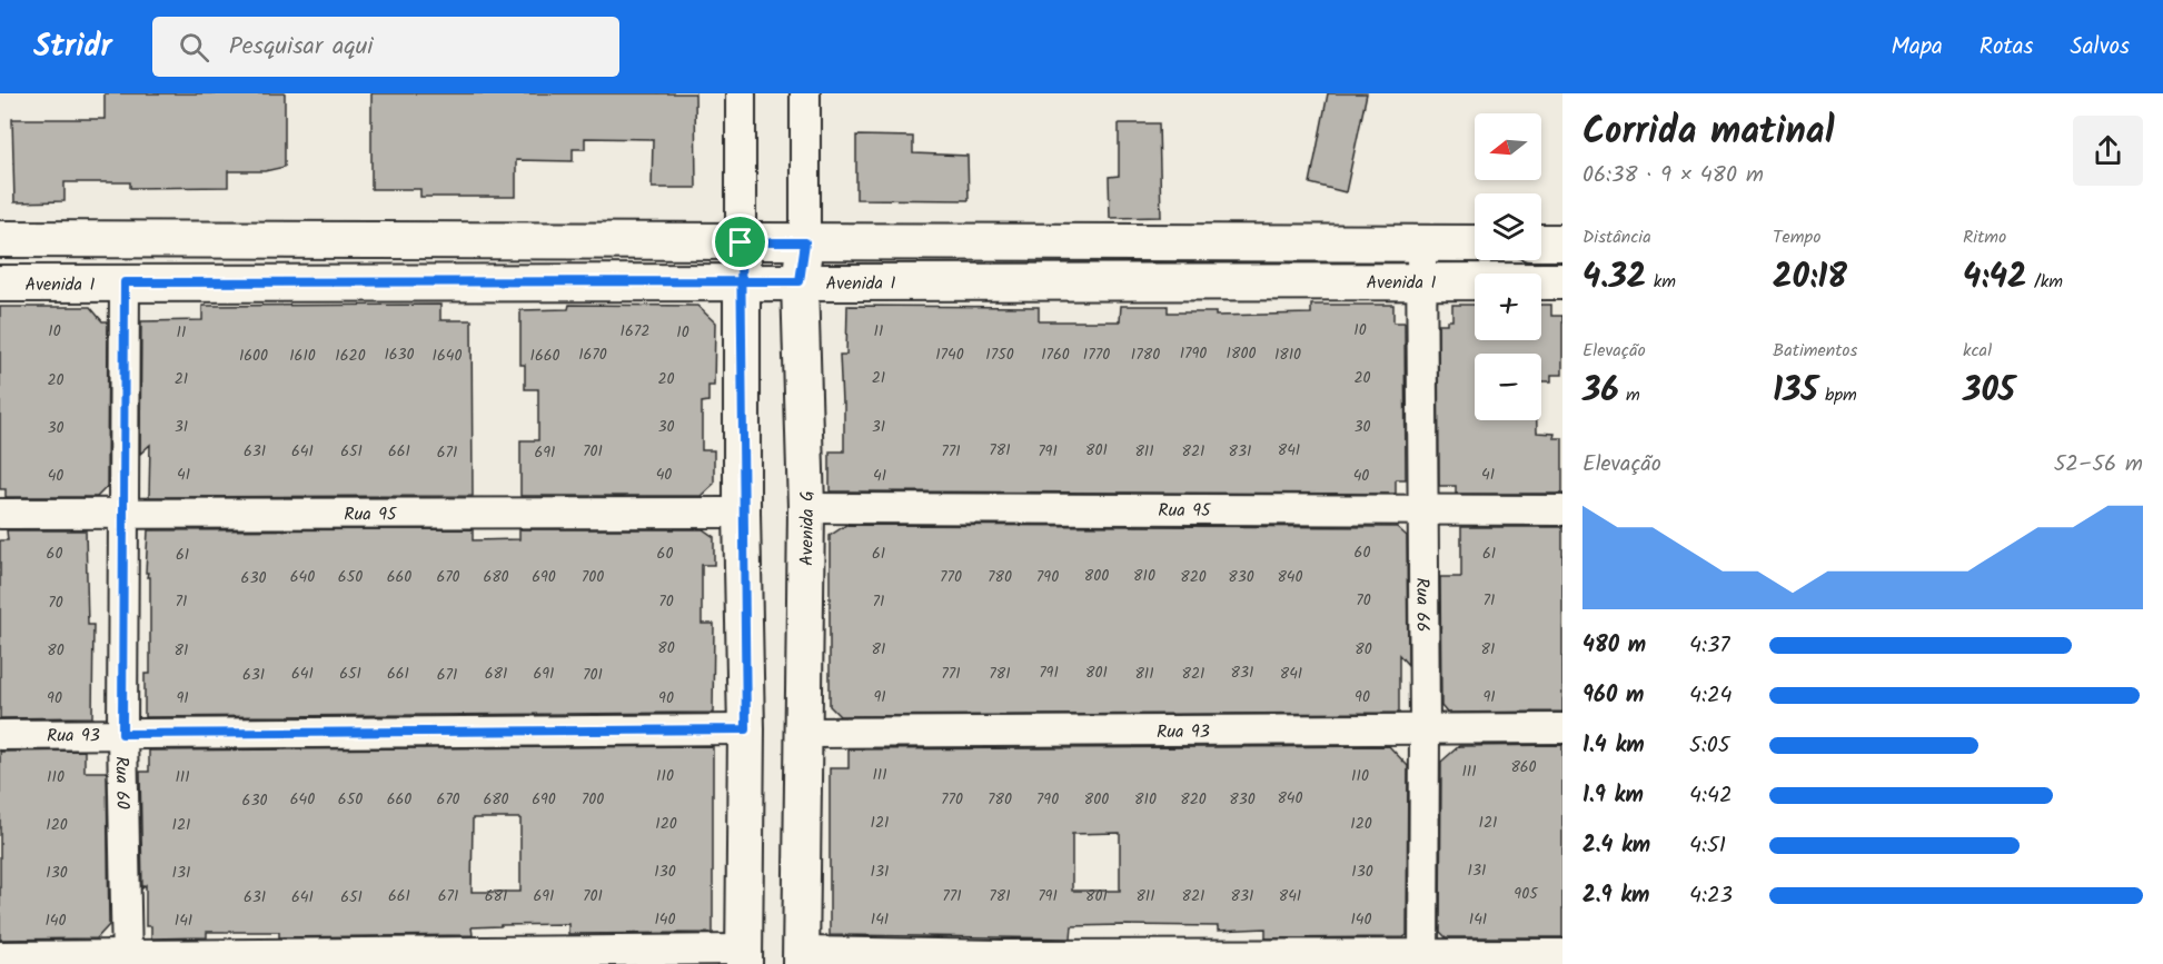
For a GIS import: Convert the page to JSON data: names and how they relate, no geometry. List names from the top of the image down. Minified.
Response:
{"streets":{"street":["Avenida I","Rua 95","Avenida G","Rua 66","Rua 93","Rua 60"]},"crossings":[["Avenida I","Avenida G"],["Avenida I","Rua 66"],["Avenida I","Rua 60"],["Rua 95","Avenida G"],["Rua 95","Rua 66"],["Rua 95","Rua 60"],["Avenida G","Rua 93"],["Rua 66","Rua 93"],["Rua 93","Rua 60"]],"house_numbers":["10","10","1672","11","11","10","1790","1800","1630","1670","1740","1750","1760","1770","1780","1810","1600","1610","1620","1640","1660","21","20","21","20","20","31","30","31","30","30","781","801","841","631","641","651","661","701","771","791","811","821","831","671","691","41","40","41","40","41","40","60","60","60","61","61","61","800","810","640","650","660","670","680","690","700","770","780","790","820","830","840","630","70","71","71","70","71","70","80","81","80","81","80","81","791","801","831","641","651","661","681","691","771","781","811","821","841","631","671","701","91","90","91","90","91","90","860","111","111","110","110","110","111","840","640","650","660","670","680","690","700","770","780","790","800","810","820","830","630","121","121","120","120","120","121","131","130","131","130","130","131","905","661","671","681","691","701","771","781","791","801","811","821","831","841","631","641","651","140","141","140","141","140","141"],"north":"left","page":{"header":"Stridr","search":"Pesquisar aqui","nav":["Mapa","Rotas","Salvos"],"heading":["Corrida matinal","06:38 · 9 × 480 m"],"map_buttons":["+","−"],"stats":[["Distância","4.32 km"],["Tempo","20:18"],["Ritmo","4:42 /km"],["Elevação","36 m"],["Batimentos","135 bpm"],["kcal","305"]],"chart":["Elevação","52–56 m"],"list":[{"name":"480 m","note":"4:37"},{"name":"960 m","note":"4:24"},{"name":"1.4 km","note":"5:05"},{"name":"1.9 km","note":"4:42"},{"name":"2.4 km","note":"4:51"},{"name":"2.9 km","note":"4:23"}]}}
